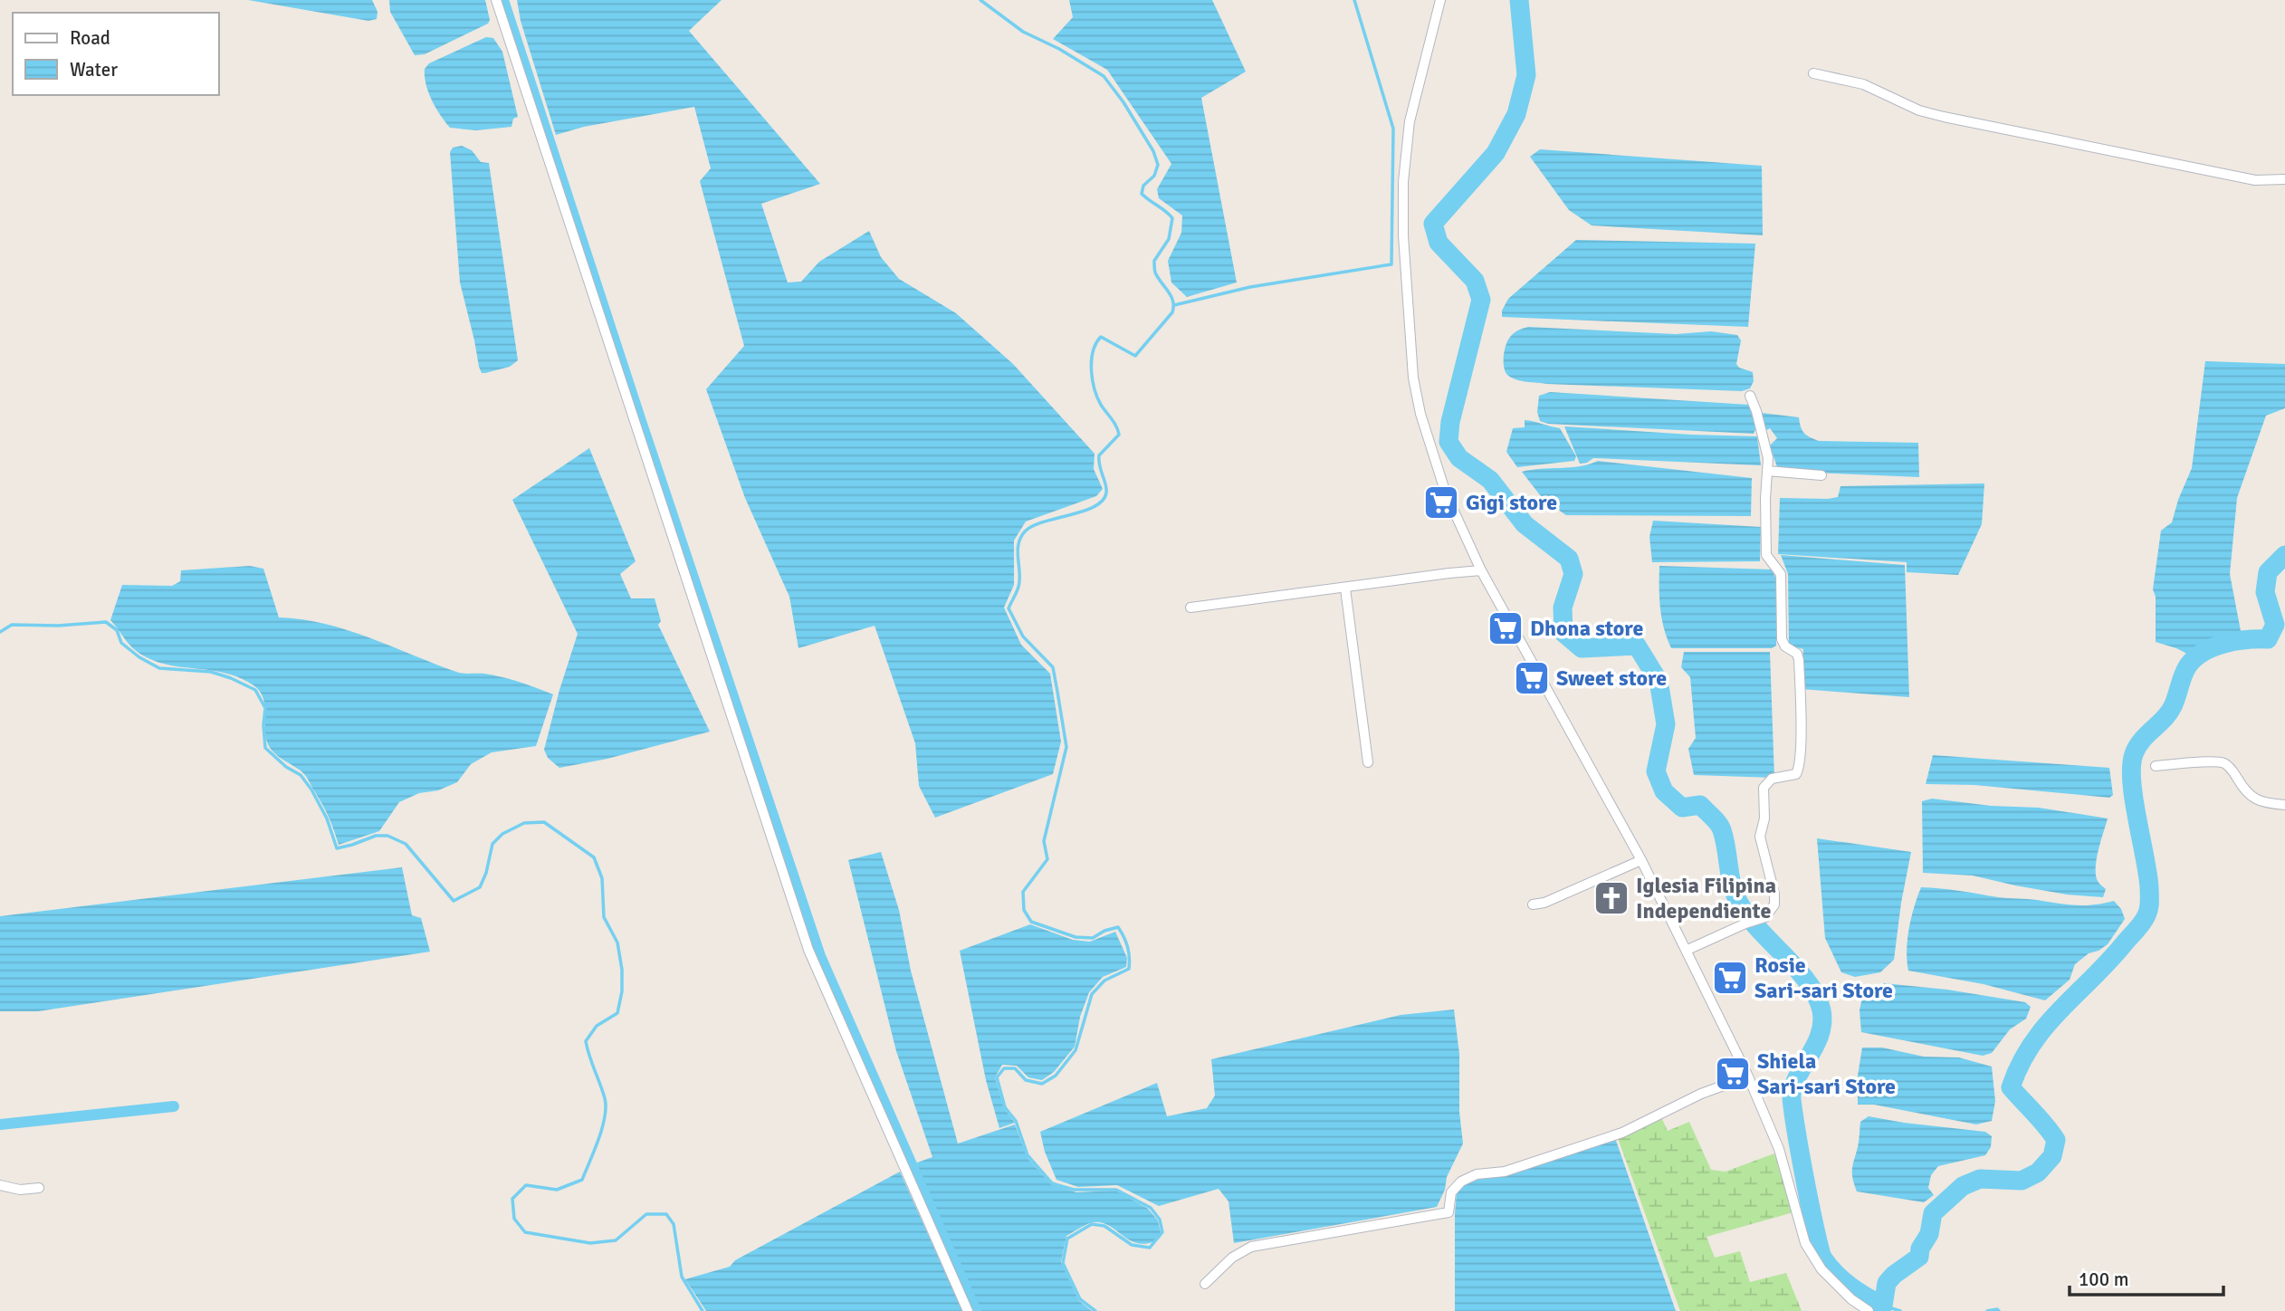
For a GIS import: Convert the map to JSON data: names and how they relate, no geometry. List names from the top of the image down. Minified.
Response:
{"places":{"supermarket":["Gigi store","Dhona store","Sweet store","Rosie Sari-sari Store","Shiela Sari-sari Store"],"church":["Iglesia Filipina Independiente"]},"legend":["Road","Water"],"scale_bar":"100 m"}
